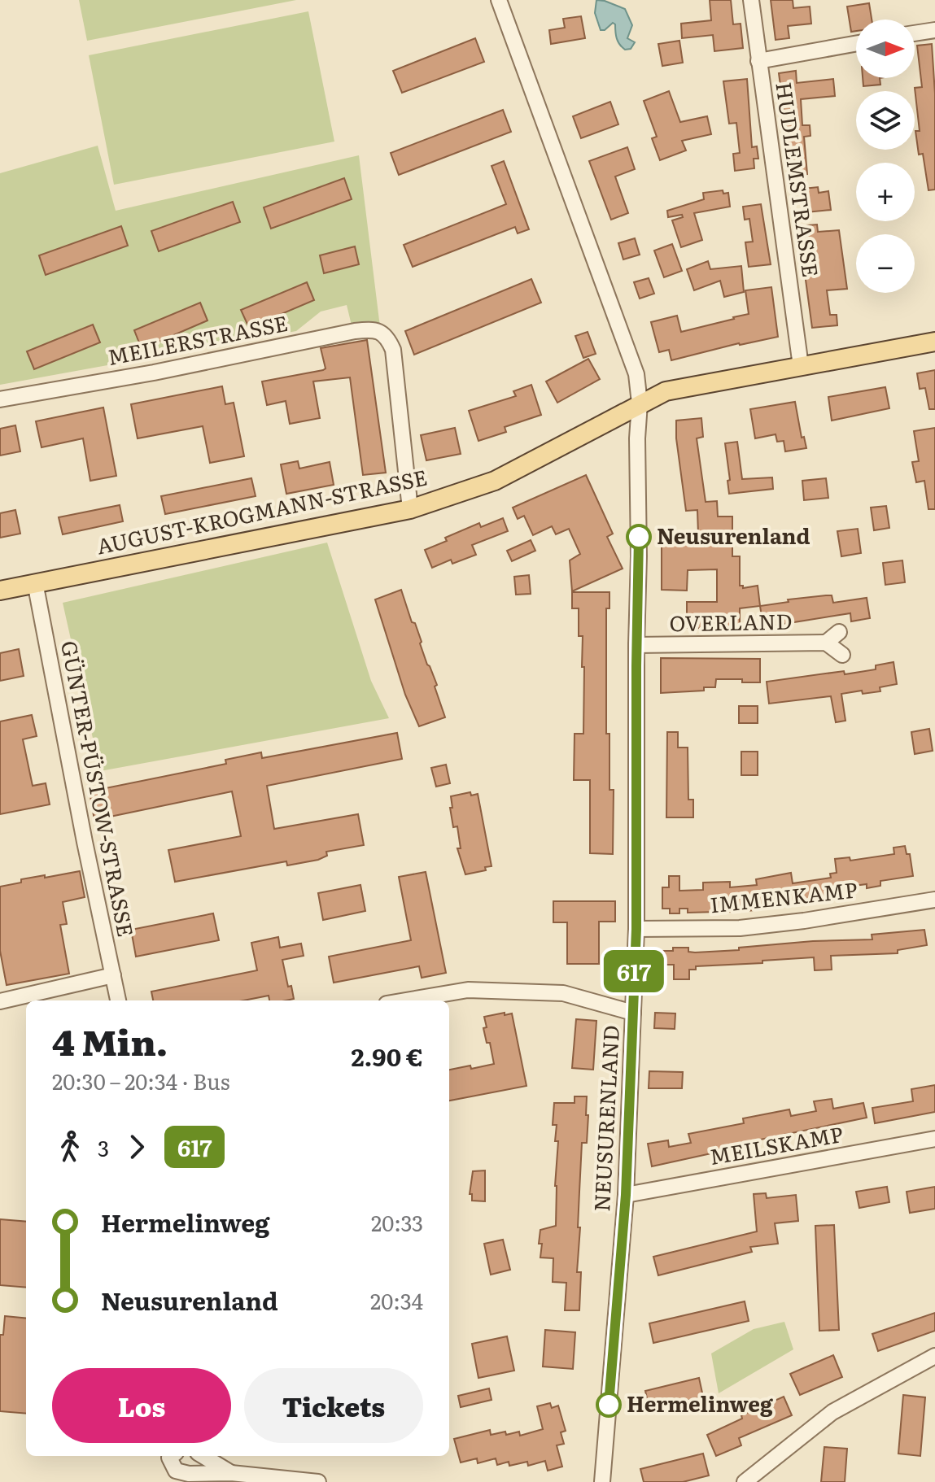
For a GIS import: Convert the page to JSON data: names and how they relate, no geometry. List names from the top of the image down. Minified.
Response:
{"streets":{"main road":["AUGUST-KROGMANN-STRASSE"],"street":["HUDLEMSTRASSE","MEILERSTRASSE","OVERLAND","GÜNTER-PÜSTOW-STRASSE","IMMENKAMP","NEUSURENLAND","MEILSKAMP"]},"crossings":[["HUDLEMSTRASSE","AUGUST-KROGMANN-STRASSE"],["MEILERSTRASSE","AUGUST-KROGMANN-STRASSE"],["AUGUST-KROGMANN-STRASSE","GÜNTER-PÜSTOW-STRASSE"],["AUGUST-KROGMANN-STRASSE","NEUSURENLAND"],["OVERLAND","NEUSURENLAND"],["IMMENKAMP","NEUSURENLAND"],["NEUSURENLAND","MEILSKAMP"]],"places":["Neusurenland","Hermelinweg"],"lines":["bus line 617"],"north":"right","page":{"on_map":"617","map_buttons":["+","−"],"heading":["4 Min.","20:30 – 20:34 · Bus","2.90 €"],"legs":["3","617"],"list":[{"name":"Hermelinweg","value":"20:33"},{"name":"Neusurenland","value":"20:34"}],"buttons":["Los","Tickets"]}}
